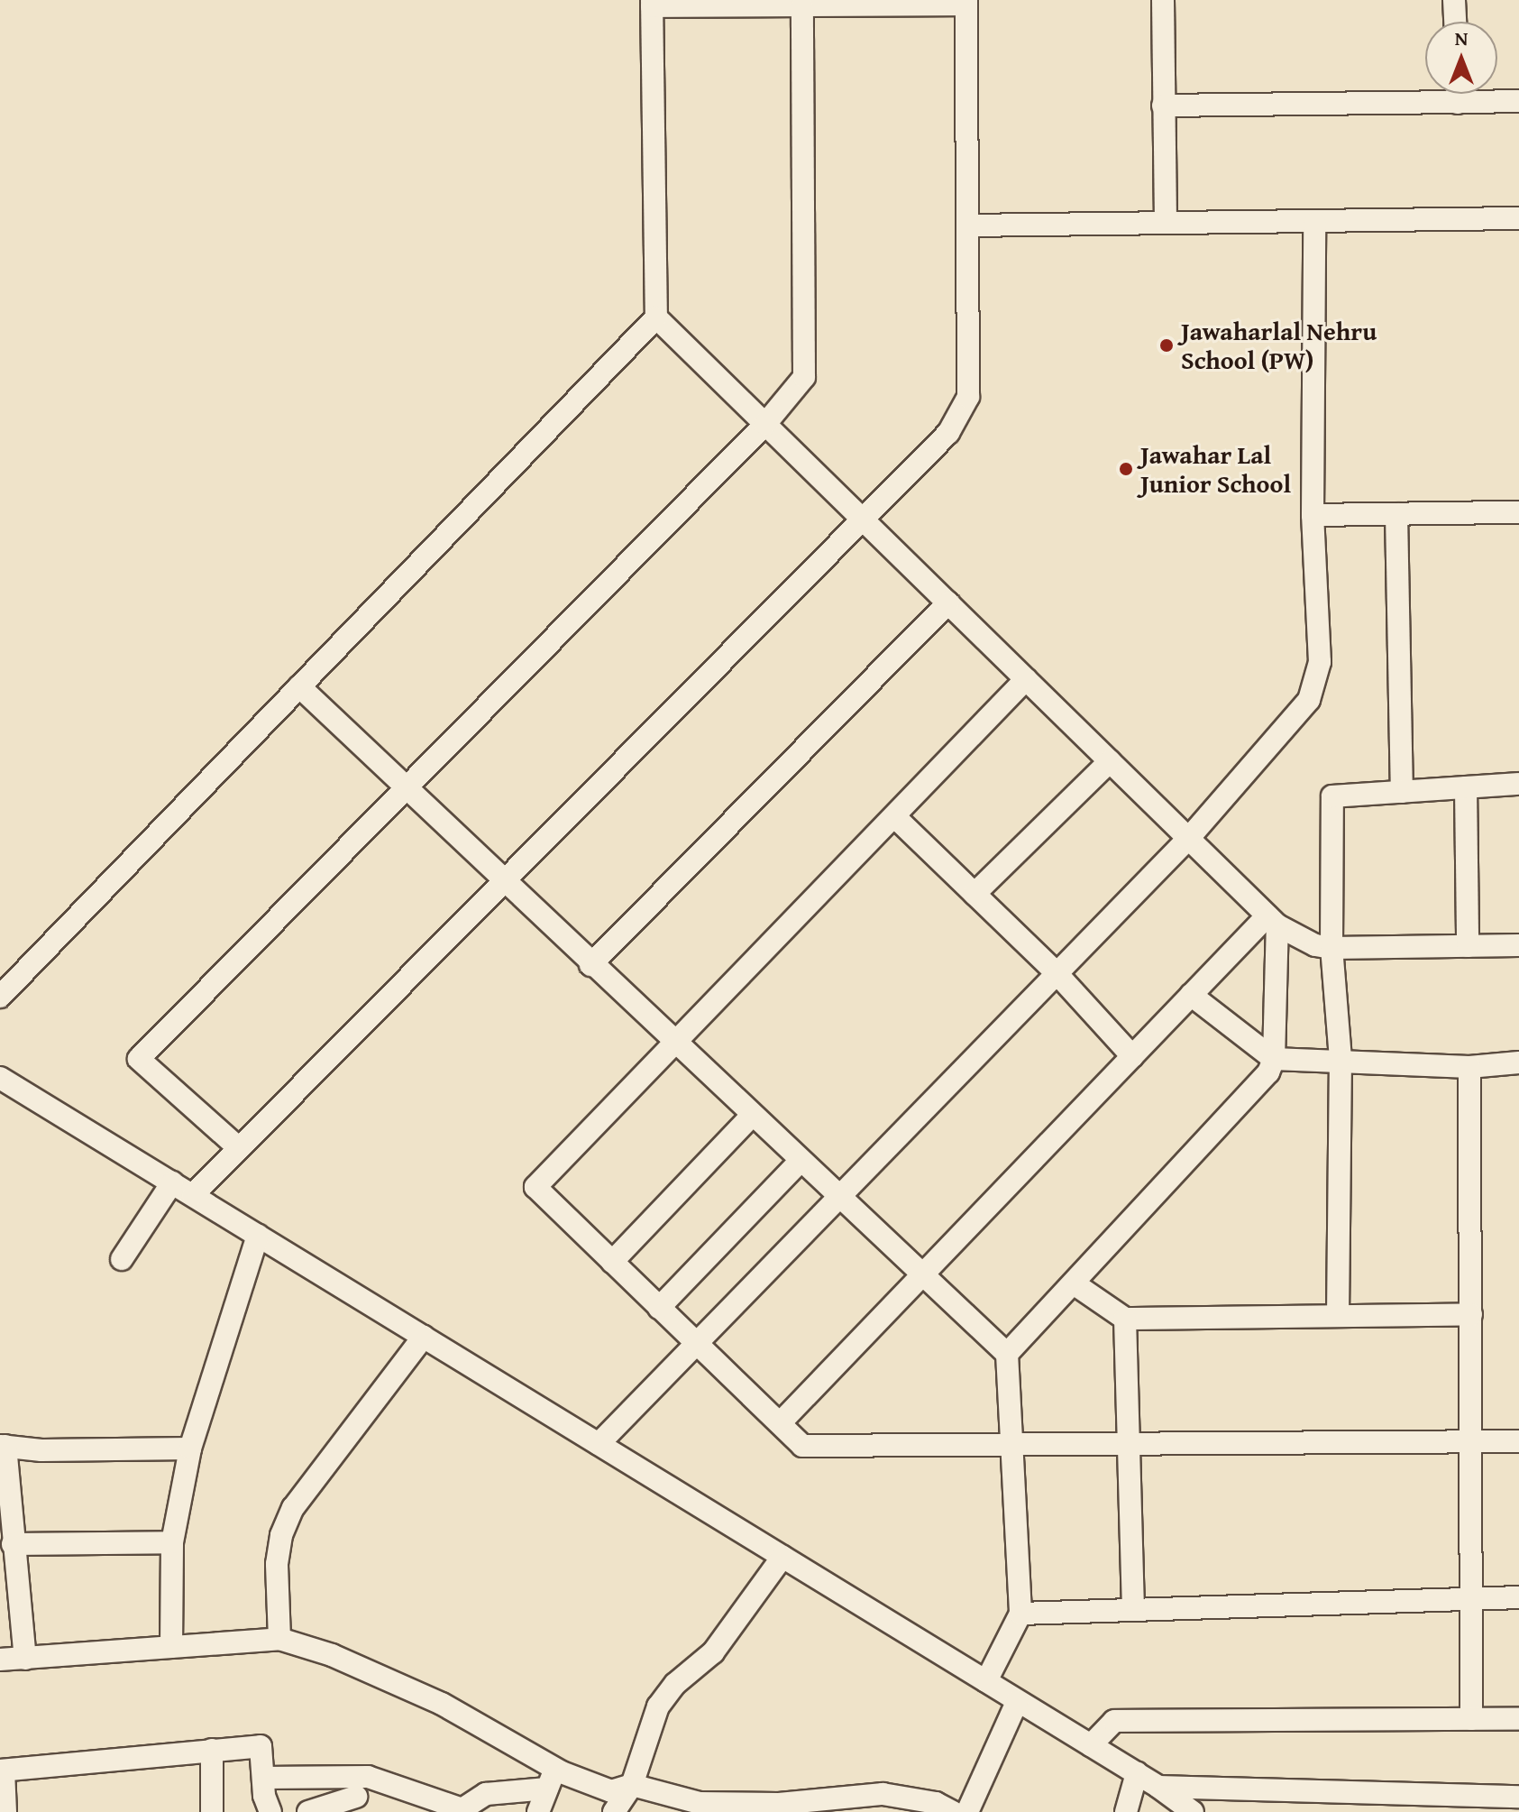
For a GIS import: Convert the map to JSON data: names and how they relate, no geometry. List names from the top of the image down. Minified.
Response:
{"places":["Jawaharlal Nehru School (PW)","Jawahar Lal Junior School"],"north":"top"}
